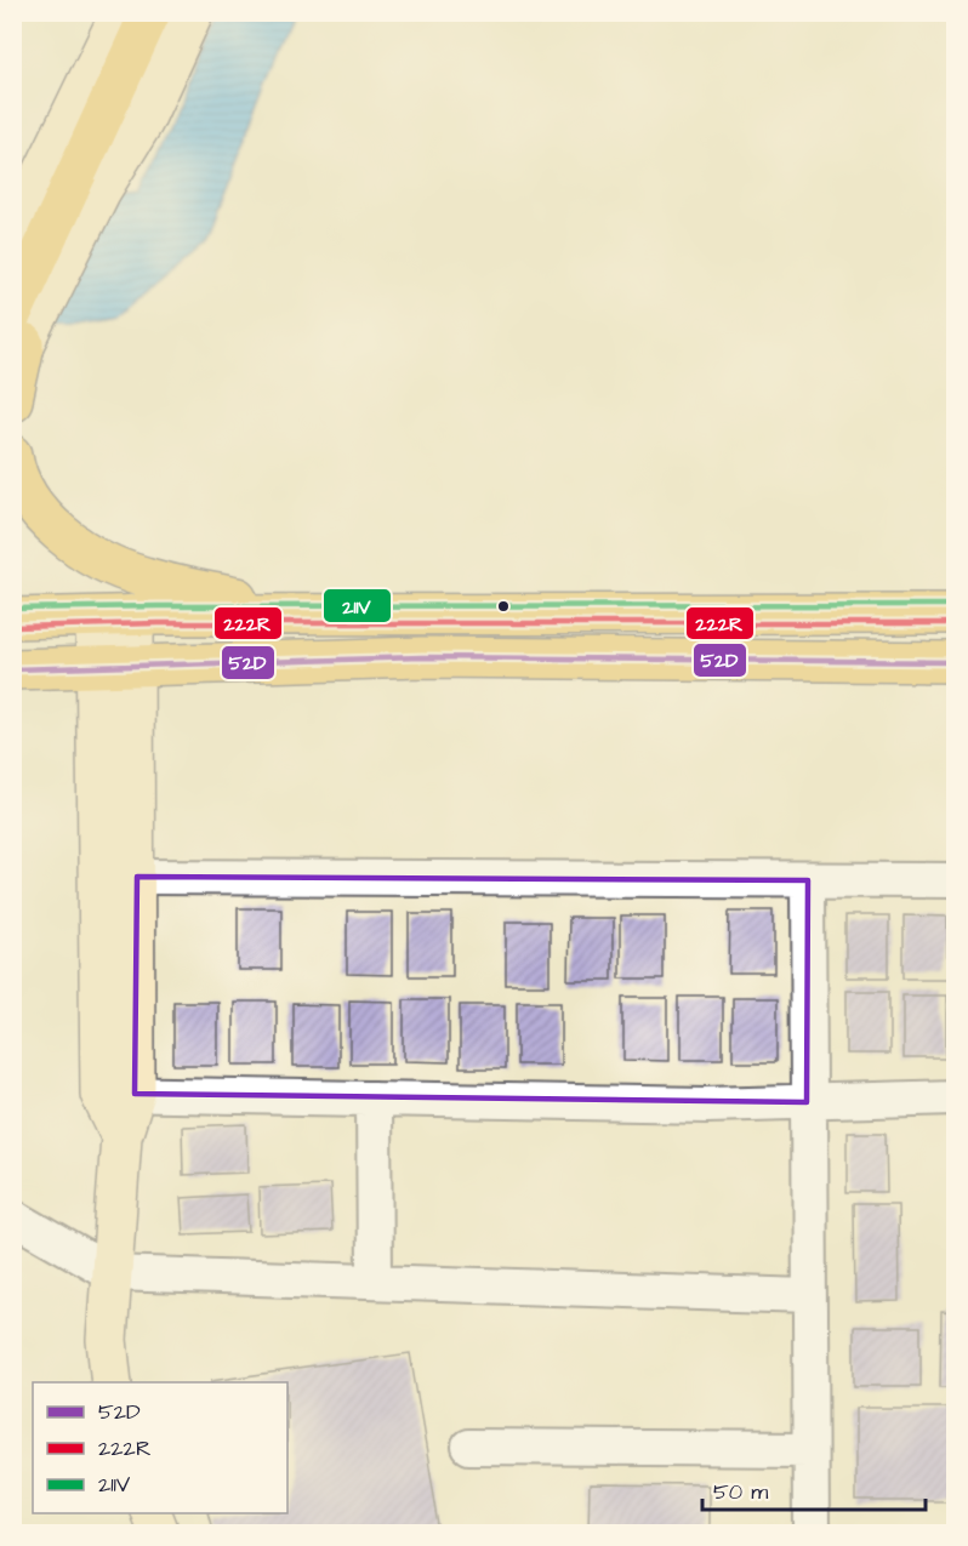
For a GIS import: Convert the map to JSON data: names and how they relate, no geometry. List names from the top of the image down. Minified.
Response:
{"lines":["transit line 211V","transit line 222R","transit line 52D"],"legend":["52D","222R","211V"],"scale_bar":"50 m"}
